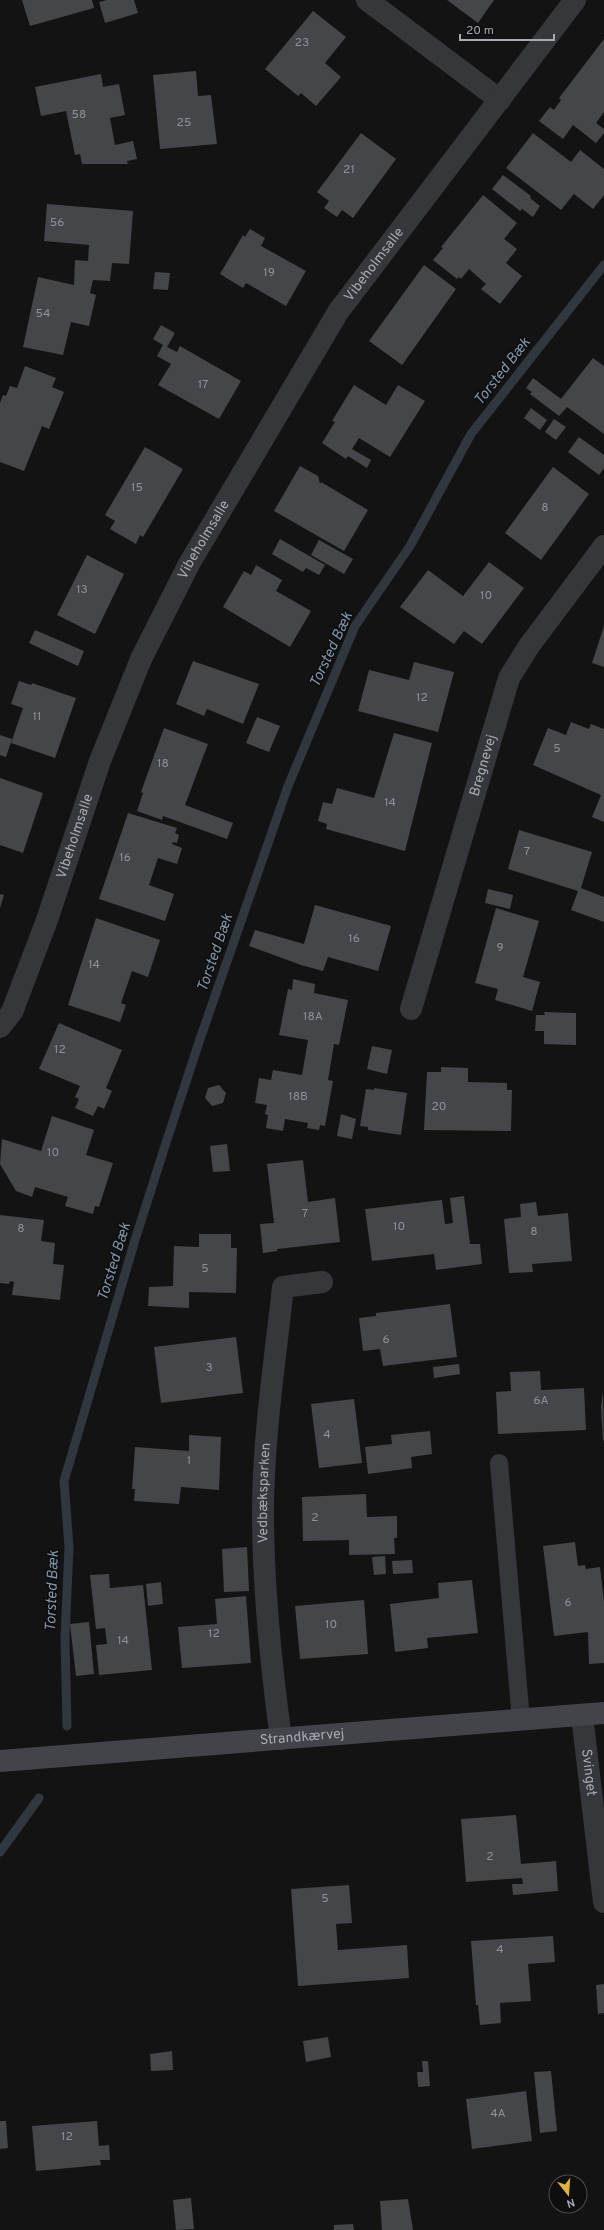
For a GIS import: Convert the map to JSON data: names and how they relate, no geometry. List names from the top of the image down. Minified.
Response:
{"streets":{"main road":["Strandkærvej"],"street":["Vibeholmsalle","Bregnevej","Vedbæksparken","Svinget"]},"crossings":[["Vedbæksparken","Strandkærvej"],["Strandkærvej","Svinget"]],"water":["Torsted Bæk"],"house_numbers":["23","58","25","21","56","19","54","17","15","8","13","10","12","11","5","18","14","7","16","16","9","14","18A","12","18B","20","10","7","10","8","8","5","6","3","6A","4","1","2","6","10","12","14","2","5","4","4A","12"],"scale_bar":"20 m","north":"bottom"}
